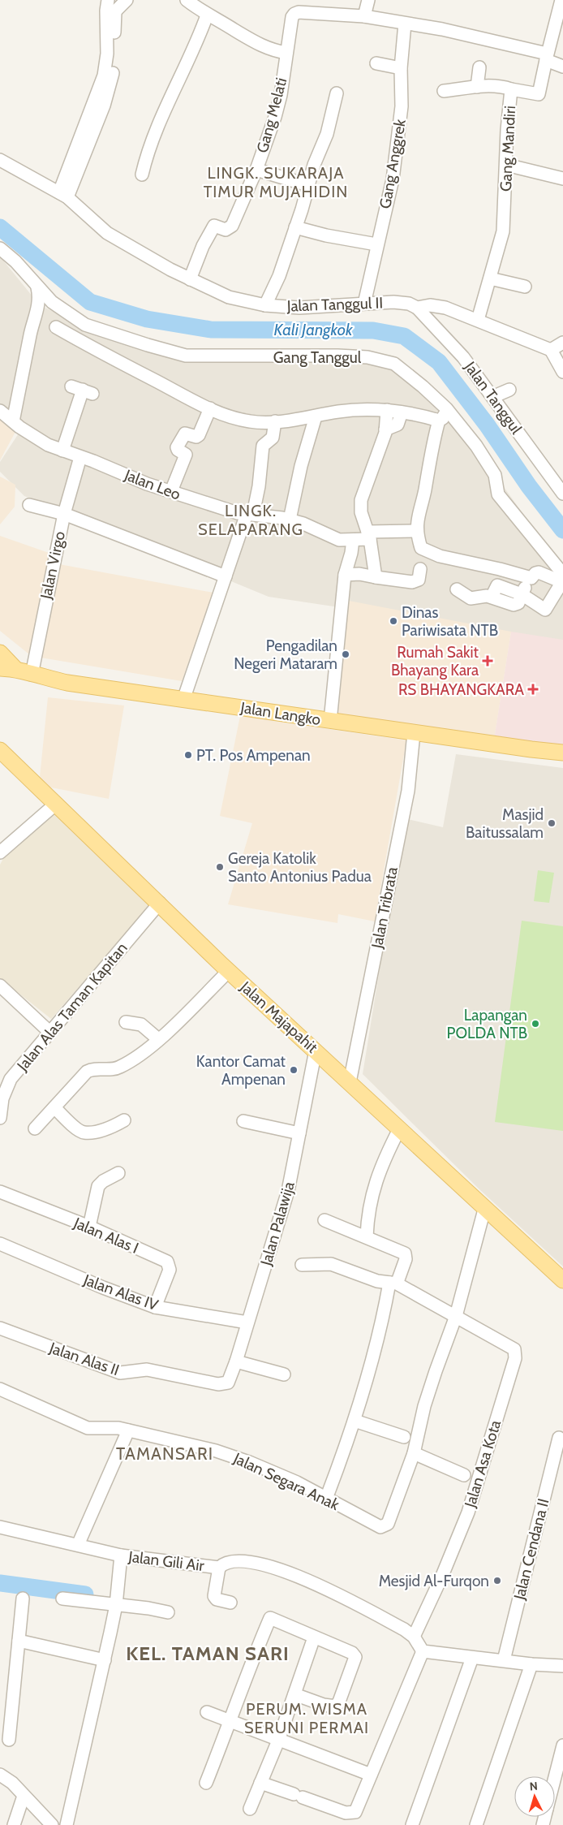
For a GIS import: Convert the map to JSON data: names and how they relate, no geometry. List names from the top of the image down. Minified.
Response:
{"streets":{"main road":["Jalan Langko","Jalan Majapahit"],"street":["Gang Melati","Gang Mandiri","Gang Anggrek","Jalan Tanggul II","Gang Tanggul","Jalan Tanggul","Jalan Leo","Jalan Virgo","Jalan Tribrata","Jalan Alas Taman Kapitan","Jalan Palawija","Jalan Alas I","Jalan Alas IV","Jalan Alas II","Jalan Asa Kota","Jalan Segara Anak","Jalan Cendana II","Jalan Gili Air"]},"crossings":[["Gang Melati","Jalan Tanggul II"],["Gang Mandiri","Jalan Tanggul II"],["Gang Anggrek","Jalan Tanggul II"],["Jalan Tanggul II","Jalan Tanggul"],["Jalan Leo","Jalan Virgo"],["Jalan Virgo","Jalan Langko"],["Jalan Langko","Jalan Tribrata"],["Jalan Tribrata","Jalan Majapahit"],["Jalan Alas Taman Kapitan","Jalan Majapahit"],["Jalan Majapahit","Jalan Palawija"],["Jalan Palawija","Jalan Alas IV"],["Jalan Palawija","Jalan Alas II"],["Jalan Alas I","Jalan Alas IV"],["Jalan Asa Kota","Jalan Gili Air"]],"districts":["LINGK. SUKARAJA TIMUR MUJAHIDIN","LINGK. SELAPARANG","TAMANSARI","KEL. TAMAN SARI","PERUM. WISMA SERUNI PERMAI"],"water":["Kali Jangkok"],"places":{"other":["Dinas Pariwisata NTB","Pengadilan Negeri Mataram","PT. Pos Ampenan","Masjid Baitussalam","Gereja Katolik Santo Antonius Padua","Lapangan POLDA NTB","Kantor Camat Ampenan","Mesjid Al-Furqon"],"health":["Rumah Sakit Bhayang Kara","RS BHAYANGKARA"]},"north":"top"}
